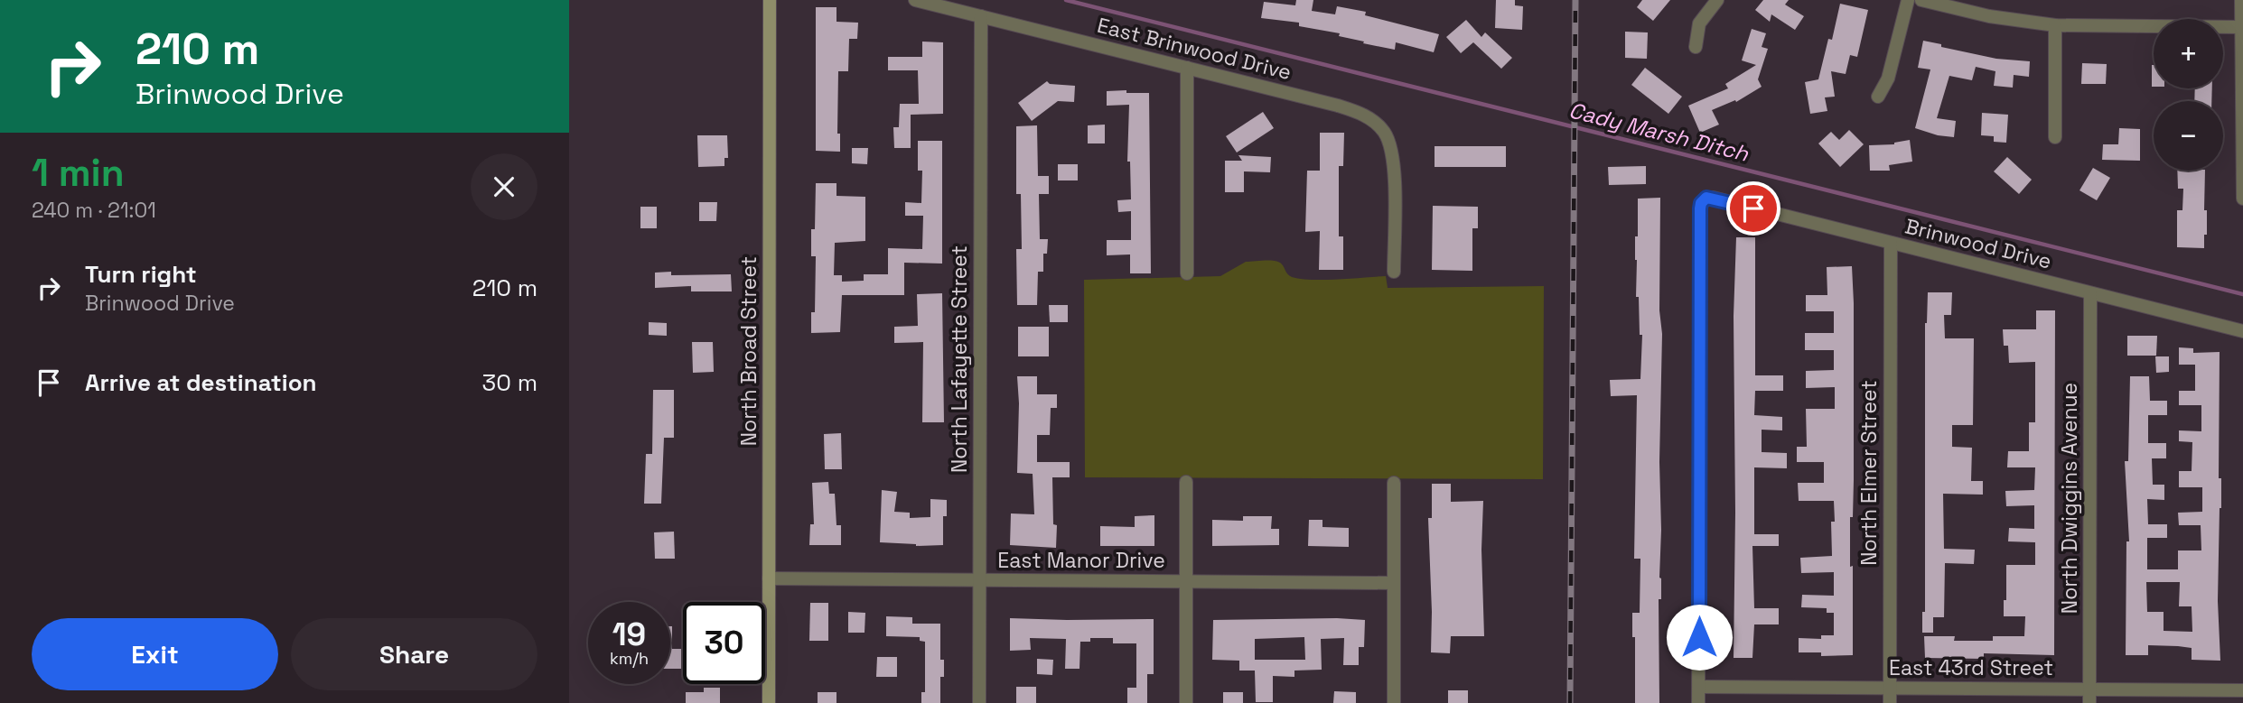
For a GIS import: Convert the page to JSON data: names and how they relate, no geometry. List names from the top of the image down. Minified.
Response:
{"streets":{"street":["East Brinwood Drive","Brinwood Drive","North Broad Street","North Lafayette Street","North Elmer Street","North Dwiggins Avenue","East Manor Drive","East 43rd Street"]},"crossings":[["East Brinwood Drive","North Lafayette Street"],["Brinwood Drive","North Elmer Street"],["Brinwood Drive","North Dwiggins Avenue"],["Brinwood Drive","East 43rd Street"],["North Broad Street","East Manor Drive"],["North Lafayette Street","East Manor Drive"],["North Elmer Street","East 43rd Street"],["North Dwiggins Avenue","East 43rd Street"]],"water":["Cady Marsh Ditch"],"page":{"turn":["210 m","Brinwood Drive"],"map_buttons":["+","−"],"heading":["1 min","240 m · 21:01"],"list":[{"name":"Turn right","note":"Brinwood Drive","value":"210 m"},{"name":"Arrive at destination","value":"30 m"}],"speed":"19 km/h","limit":"30","buttons":["Exit","Share"]}}
